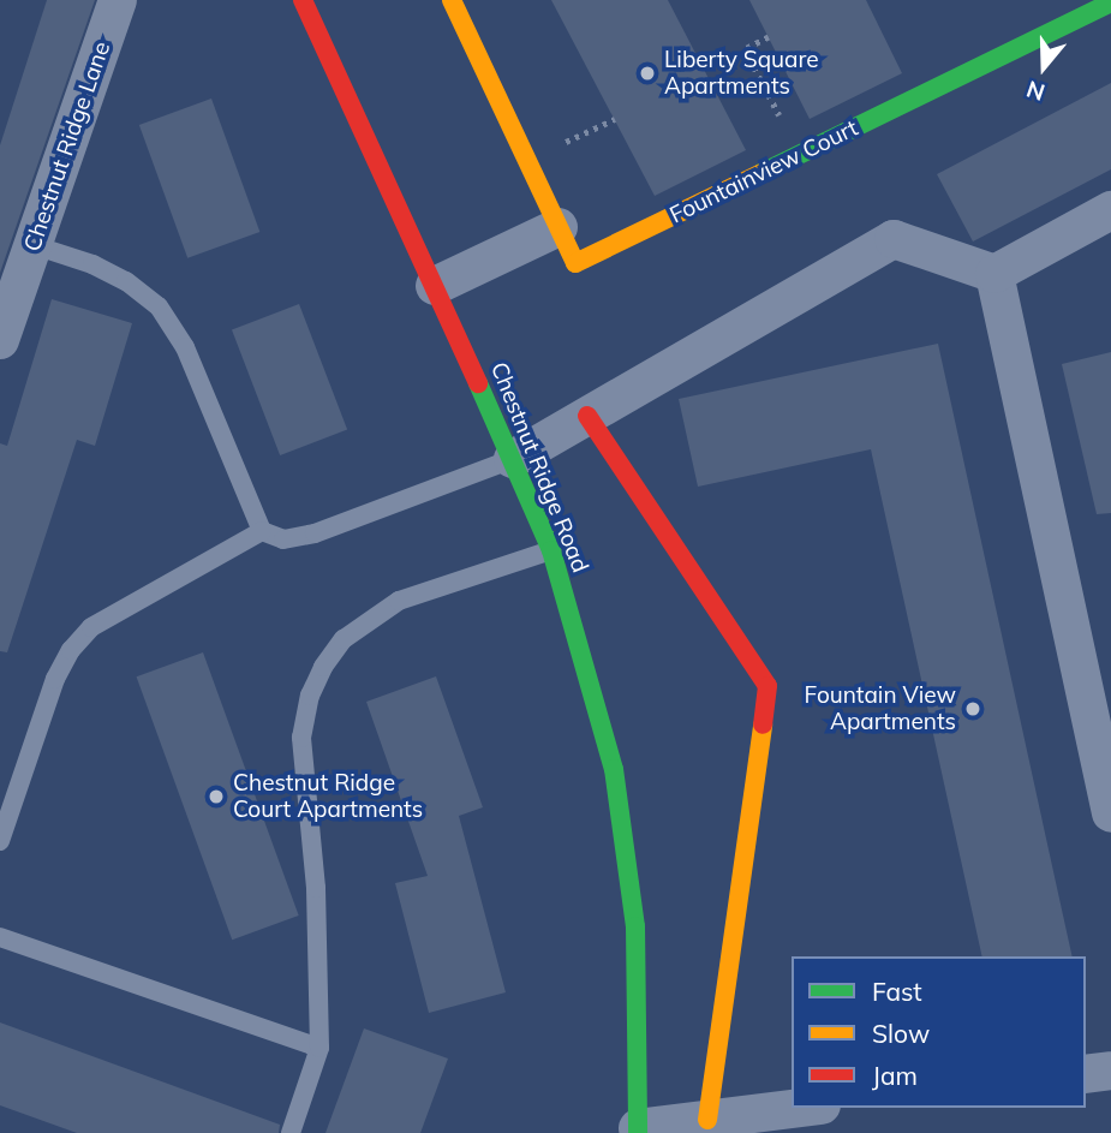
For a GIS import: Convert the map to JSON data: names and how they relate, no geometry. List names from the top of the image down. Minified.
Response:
{"streets":{"street":["Chestnut Ridge Lane","Fountainview Court","Chestnut Ridge Road"]},"places":["Liberty Square Apartments","Fountain View Apartments","Chestnut Ridge Court Apartments"],"legend":["Fast","Slow","Jam"],"north":"bottom"}
